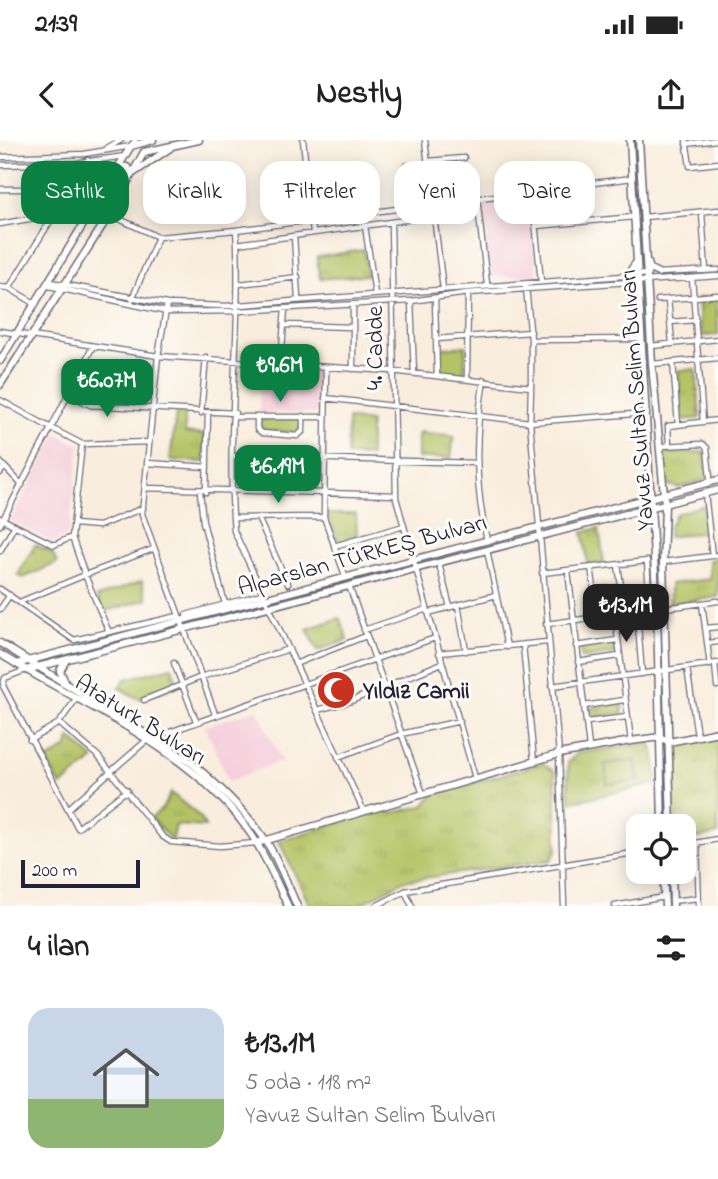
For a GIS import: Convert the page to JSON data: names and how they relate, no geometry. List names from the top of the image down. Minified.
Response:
{"streets":{"main road":["Yavuz Sultan Selim Bulvarı","Alparslan TÜRKEŞ Bulvarı","Ataturk Bulvarı"],"street":["4. Cadde"]},"crossings":[["4. Cadde","Alparslan TÜRKEŞ Bulvarı"],["Yavuz Sultan Selim Bulvarı","Alparslan TÜRKEŞ Bulvarı"],["Alparslan TÜRKEŞ Bulvarı","Ataturk Bulvarı"]],"places":{"mosque":["Yıldız Camii"]},"scale_bar":"200 m","page":{"status":"21:39","header":"Nestly","chip":["Satılık","Kiralık","Filtreler","Yeni","Daire"],"price":["₺9.6M","₺6.07M","₺6.19M","₺13.1M"],"scale":"200 m","heading":"4 ilan","list":[{"name":"₺13.1M","note":"5 oda · 118 m² · Yavuz Sultan Selim Bulvarı"}]}}
